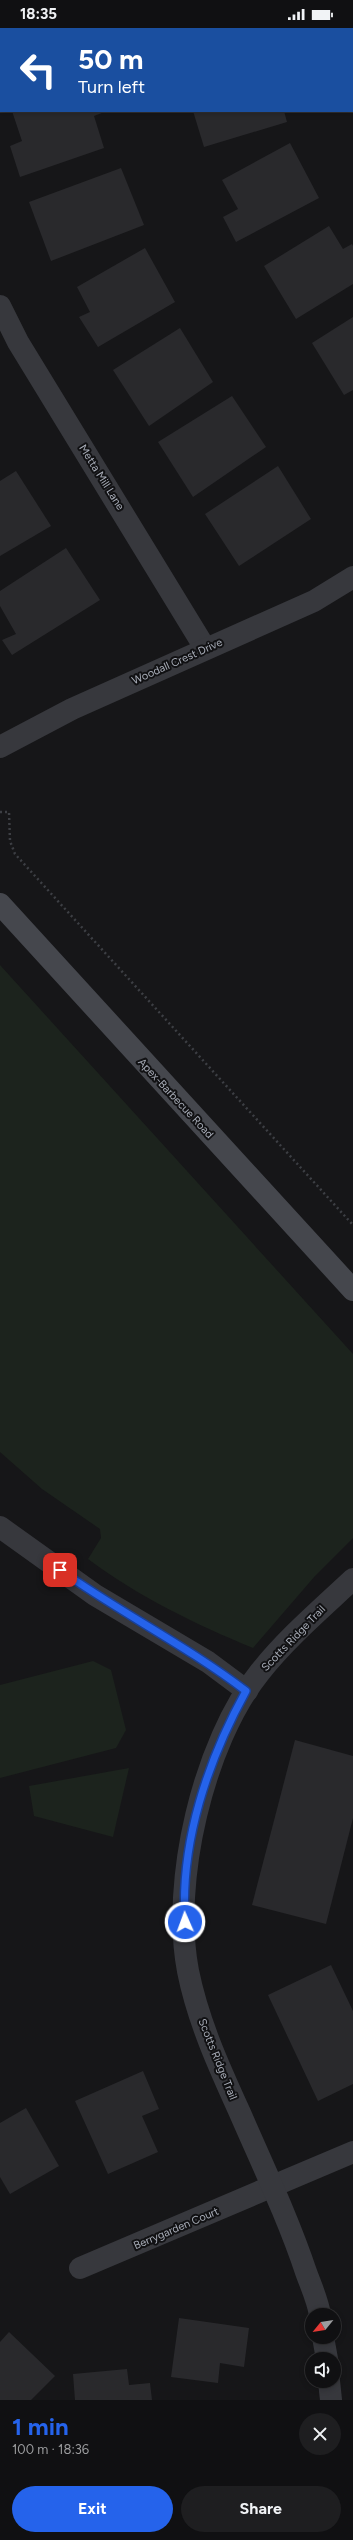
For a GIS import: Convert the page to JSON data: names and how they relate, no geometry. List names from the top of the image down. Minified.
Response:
{"streets":{"street":["Metta Mill Lane","Woodall Crest Drive","Apex-Barbecue Road","Scotts Ridge Trail","Berrygarden Court"]},"crossings":[["Metta Mill Lane","Woodall Crest Drive"],["Scotts Ridge Trail","Berrygarden Court"]],"north":"bottom left","page":{"status":"18:35","turn":["50 m","Turn left"],"heading":["1 min","100 m · 18:36"],"buttons":["Exit","Share"]}}
